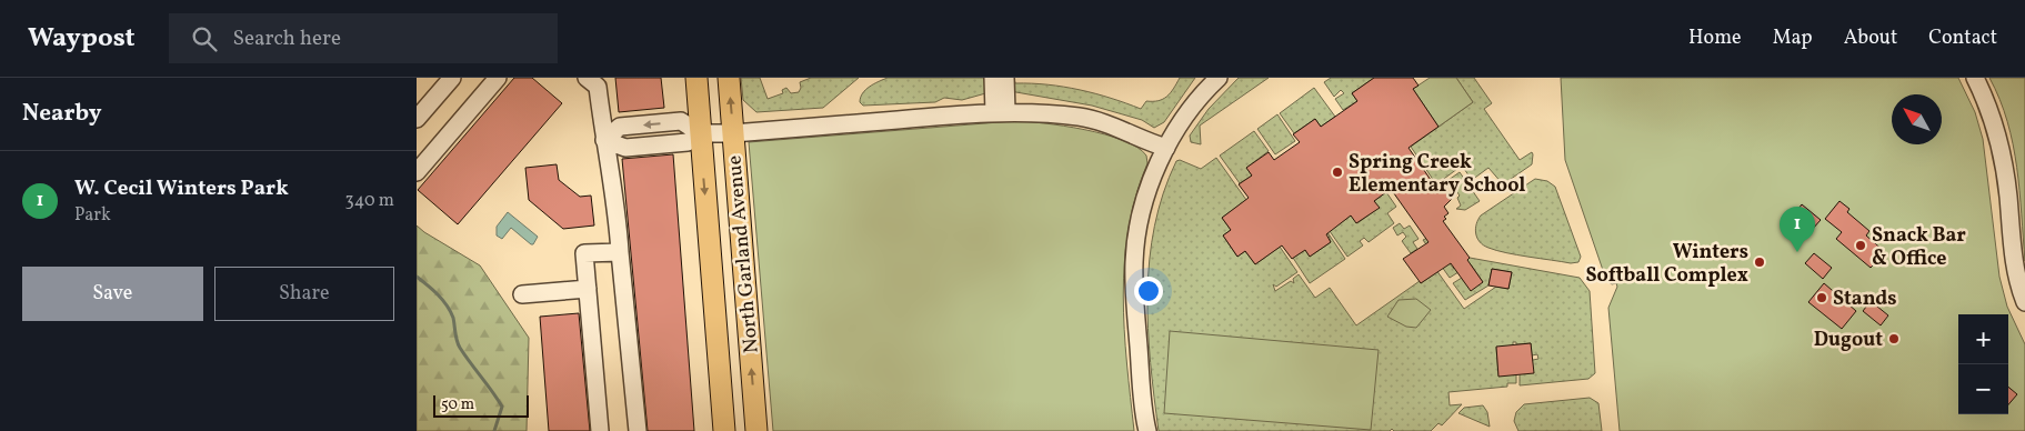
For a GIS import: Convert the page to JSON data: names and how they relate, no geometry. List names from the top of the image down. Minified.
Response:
{"streets":{"main road":["North Garland Avenue"]},"places":["Spring Creek Elementary School","Snack Bar & Office","Winters Softball Complex","Stands","Dugout"],"scale_bar":"50 m","north":"top left","page":{"header":"Waypost","search":"Search here","nav":["Home","Map","About","Contact"],"heading":"Nearby","list":[{"mark":"1","name":"W. Cecil Winters Park","note":"Park","value":"340 m"}],"pins":"1","buttons":["Save","Share"],"map_buttons":["+","−"],"scale":"50 m"}}
